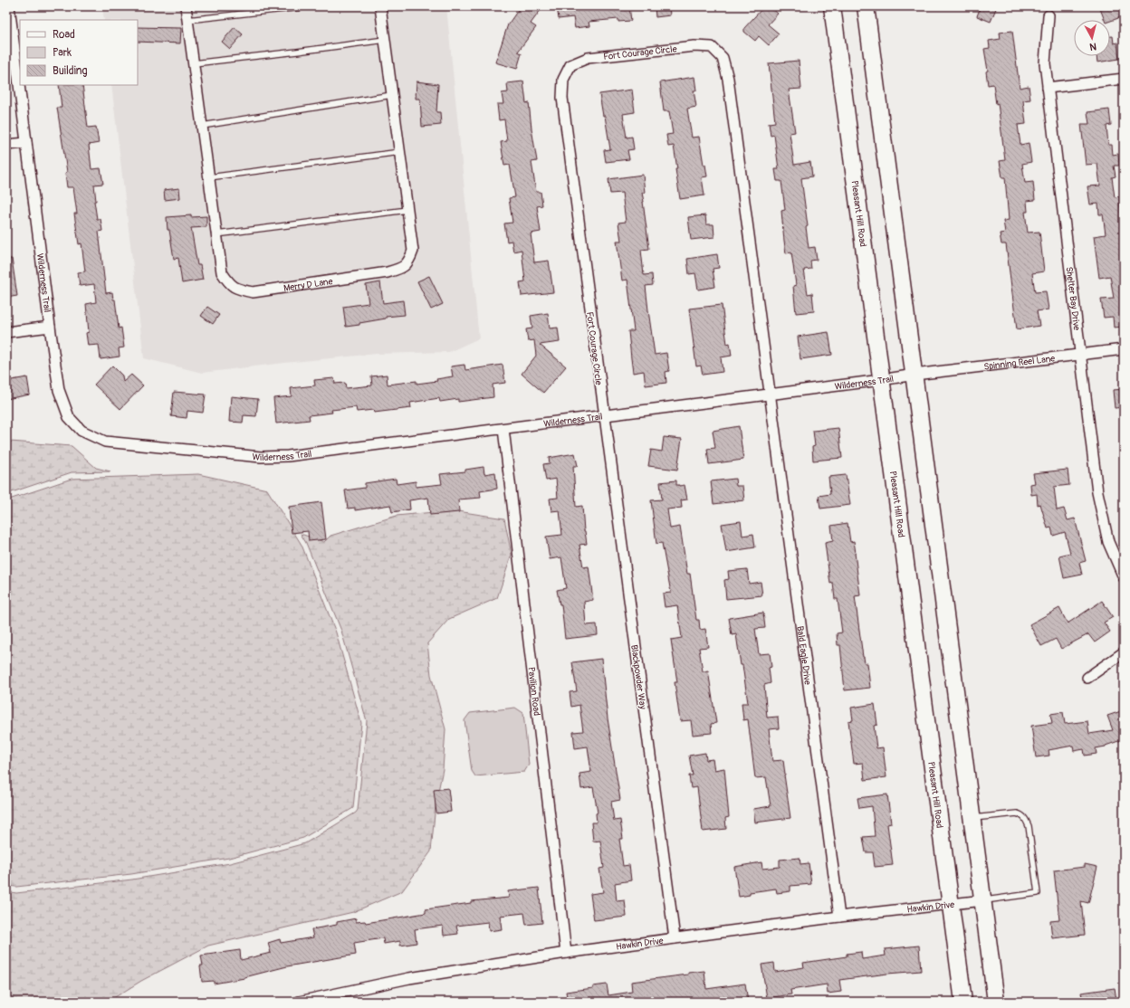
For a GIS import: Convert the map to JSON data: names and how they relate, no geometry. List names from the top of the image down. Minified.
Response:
{"streets":{"main road":["Pleasant Hill Road"],"street":["Fort Courage Circle","Wilderness Trail","Merry D Lane","Shelter Bay Drive","Spinning Reel Lane","Bald Eagle Drive","Blackpowder Way","Pavilion Road","Hawkin Drive"]},"crossings":[["Fort Courage Circle","Wilderness Trail"],["Fort Courage Circle","Bald Eagle Drive"],["Fort Courage Circle","Blackpowder Way"],["Pleasant Hill Road","Wilderness Trail"],["Pleasant Hill Road","Hawkin Drive"],["Wilderness Trail","Spinning Reel Lane"],["Wilderness Trail","Bald Eagle Drive"],["Wilderness Trail","Blackpowder Way"],["Wilderness Trail","Pavilion Road"],["Shelter Bay Drive","Spinning Reel Lane"],["Bald Eagle Drive","Hawkin Drive"],["Blackpowder Way","Hawkin Drive"],["Pavilion Road","Hawkin Drive"]],"legend":["Road","Park","Building"],"north":"bottom"}
